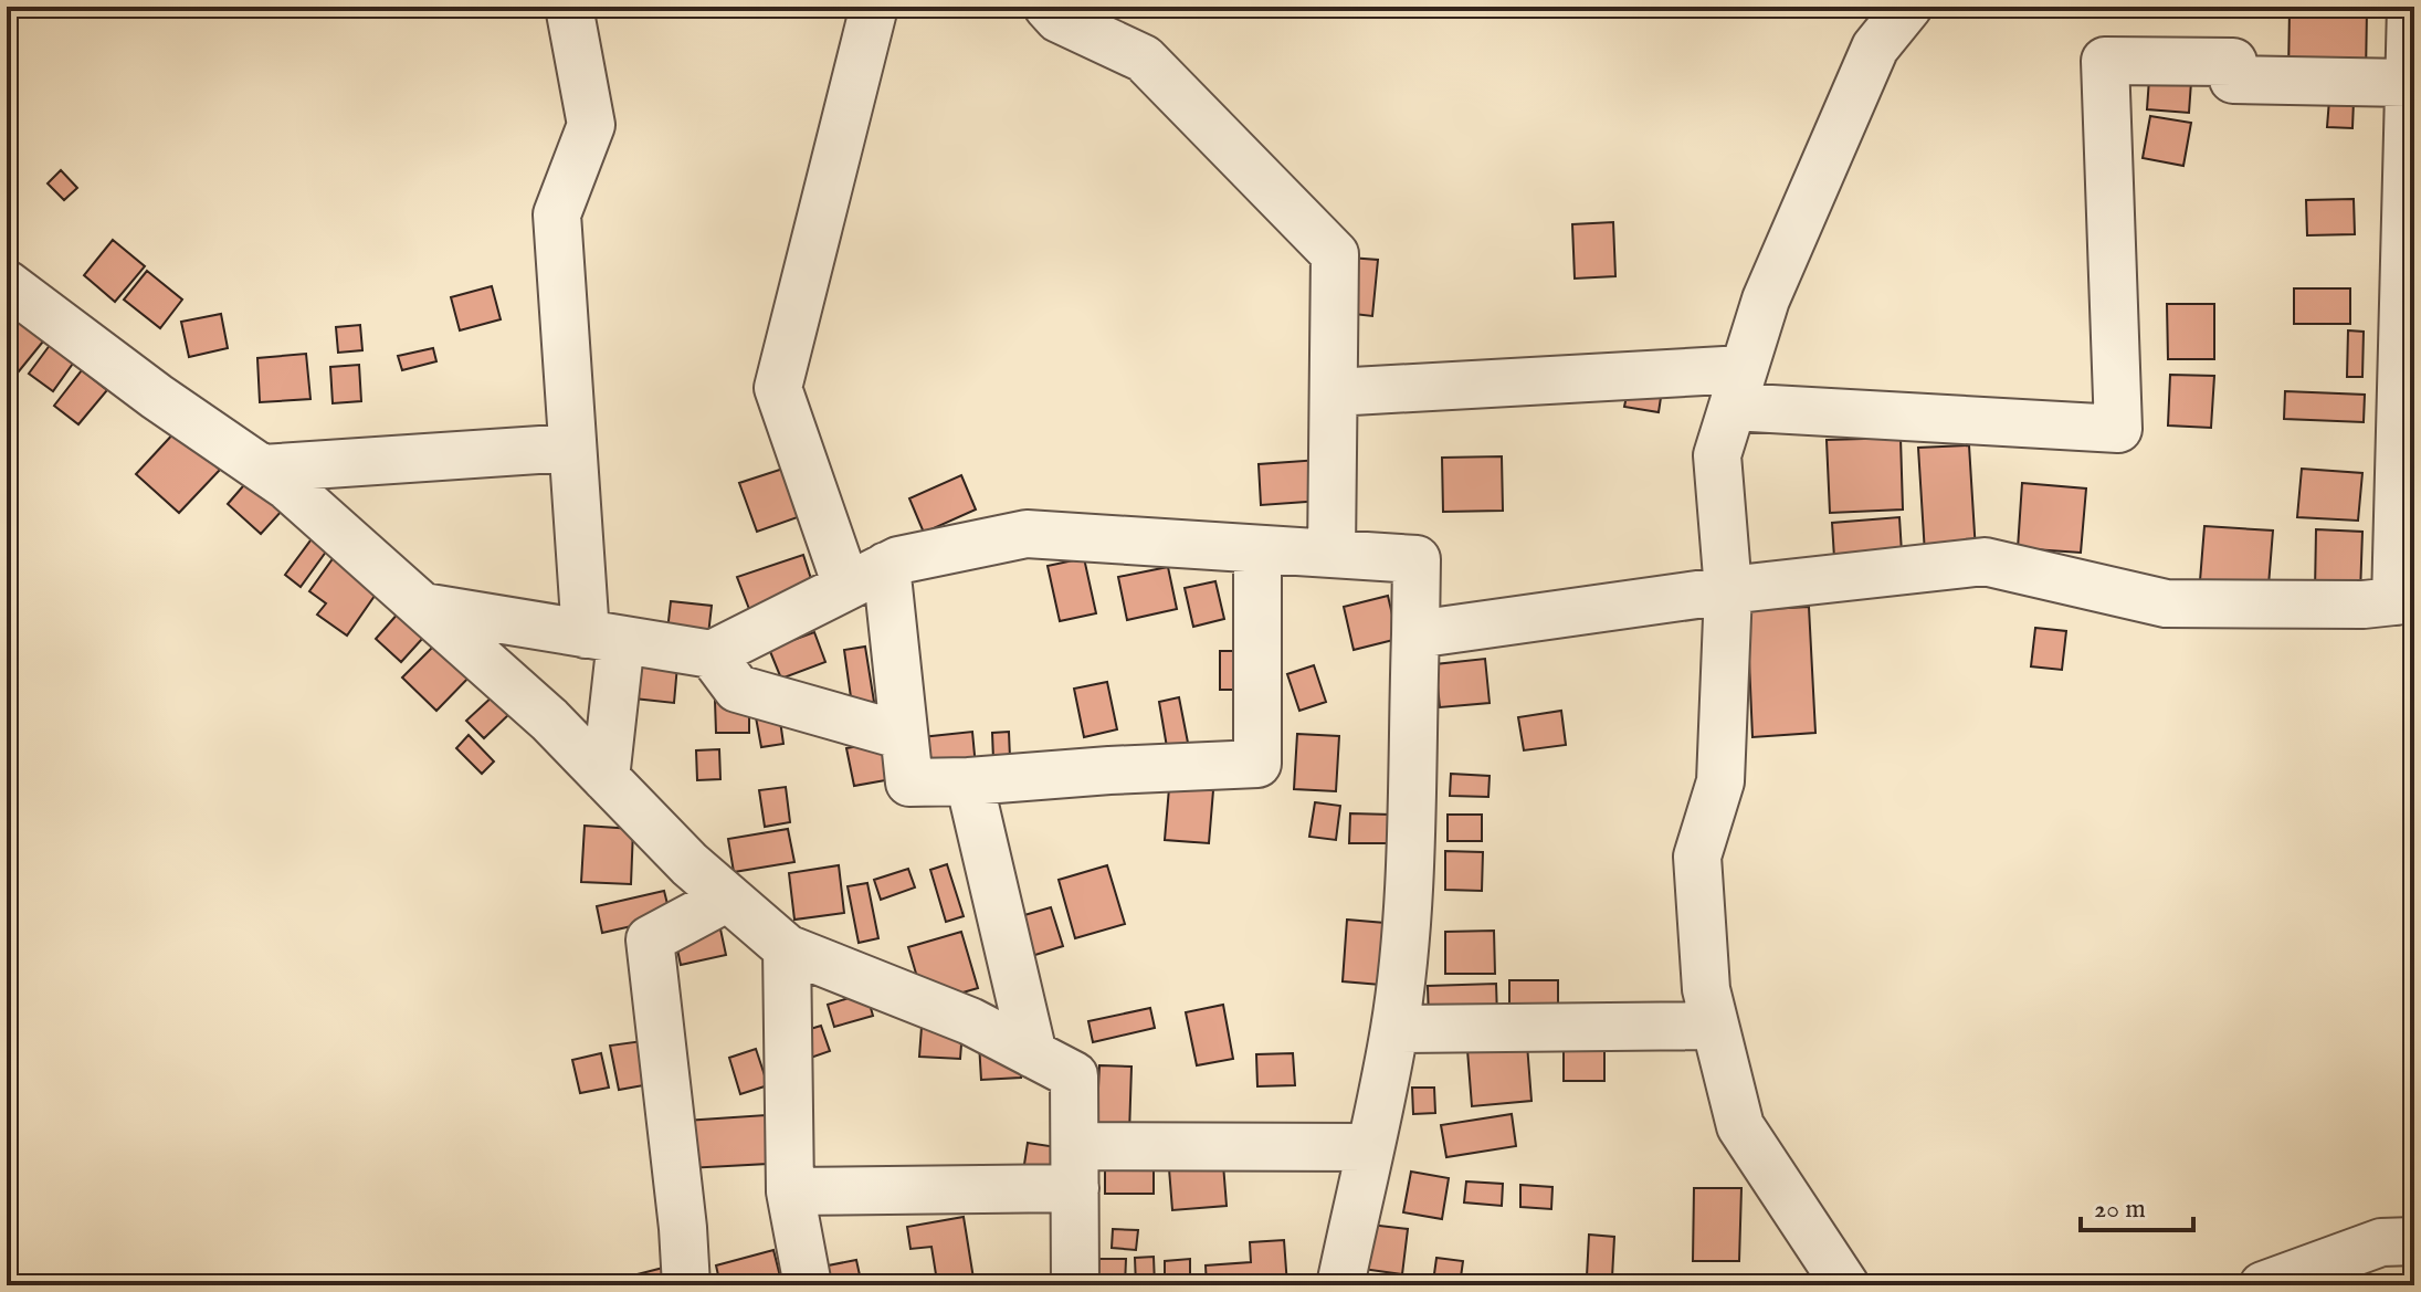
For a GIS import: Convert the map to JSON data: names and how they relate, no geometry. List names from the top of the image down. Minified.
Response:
{"scale_bar":"20 m"}
